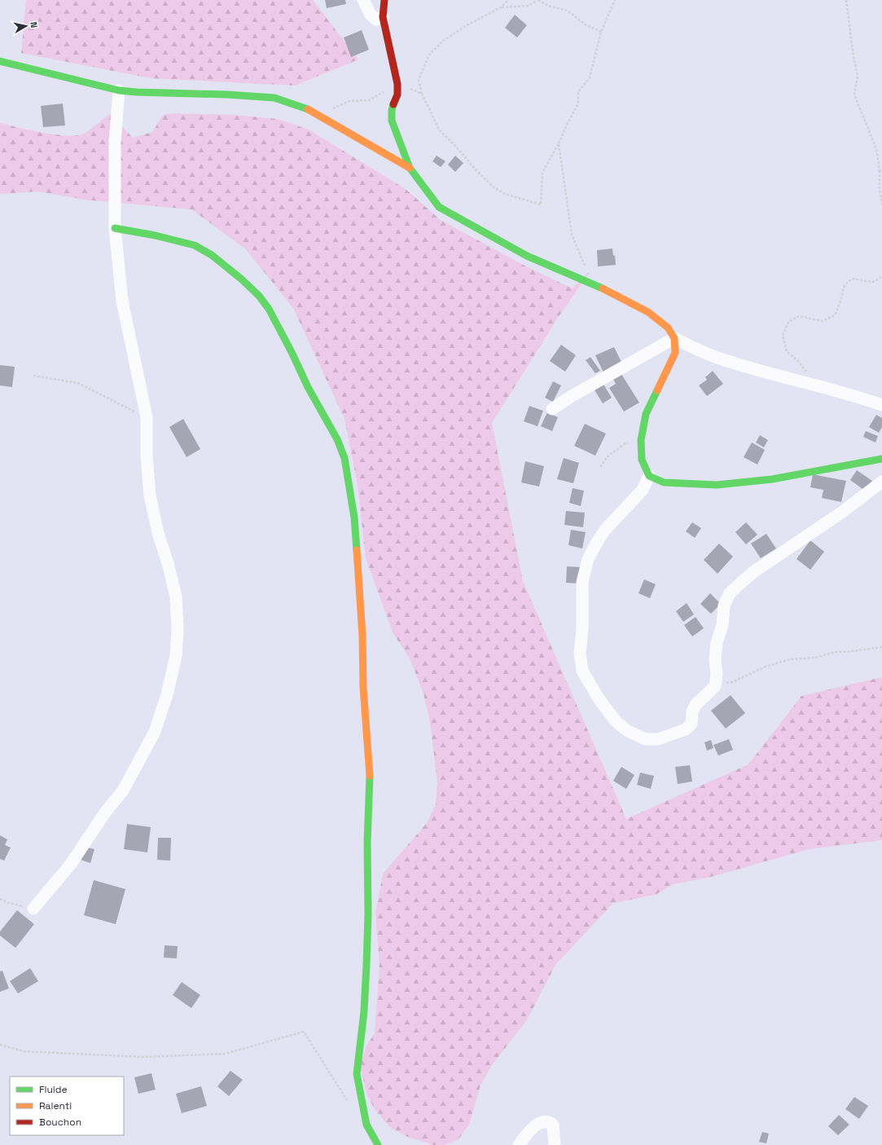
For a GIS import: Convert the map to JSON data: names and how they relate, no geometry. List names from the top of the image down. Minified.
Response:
{"legend":["Fluide","Ralenti","Bouchon"],"north":"right"}
